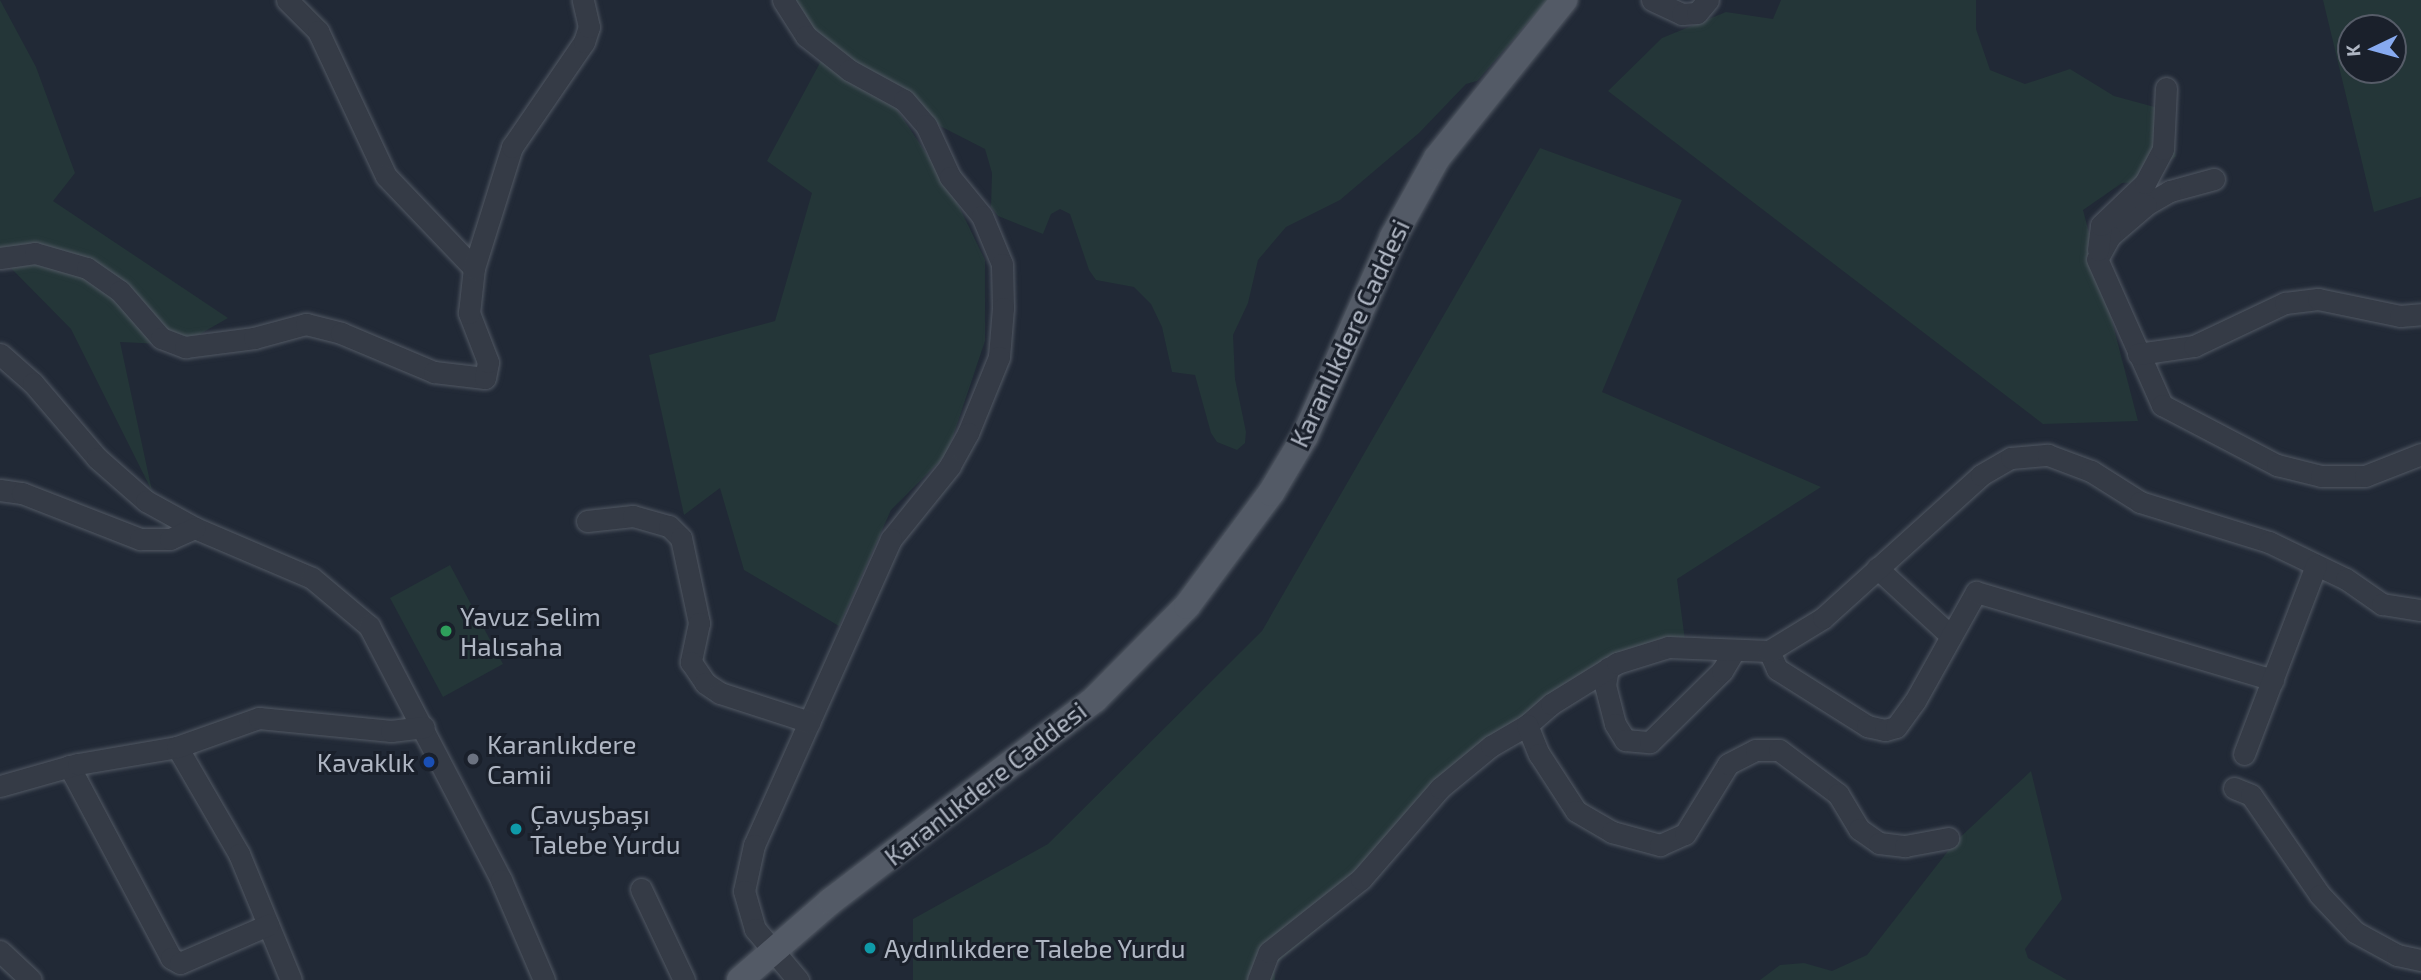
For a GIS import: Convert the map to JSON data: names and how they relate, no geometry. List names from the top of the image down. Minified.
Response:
{"streets":{"main road":["Karanlıkdere Caddesi"]},"places":["Yavuz Selim Halısaha","Karanlıkdere Camii","Kavaklık","Çavuşbaşı Talebe Yurdu","Aydınlıkdere Talebe Yurdu"],"north":"left"}
